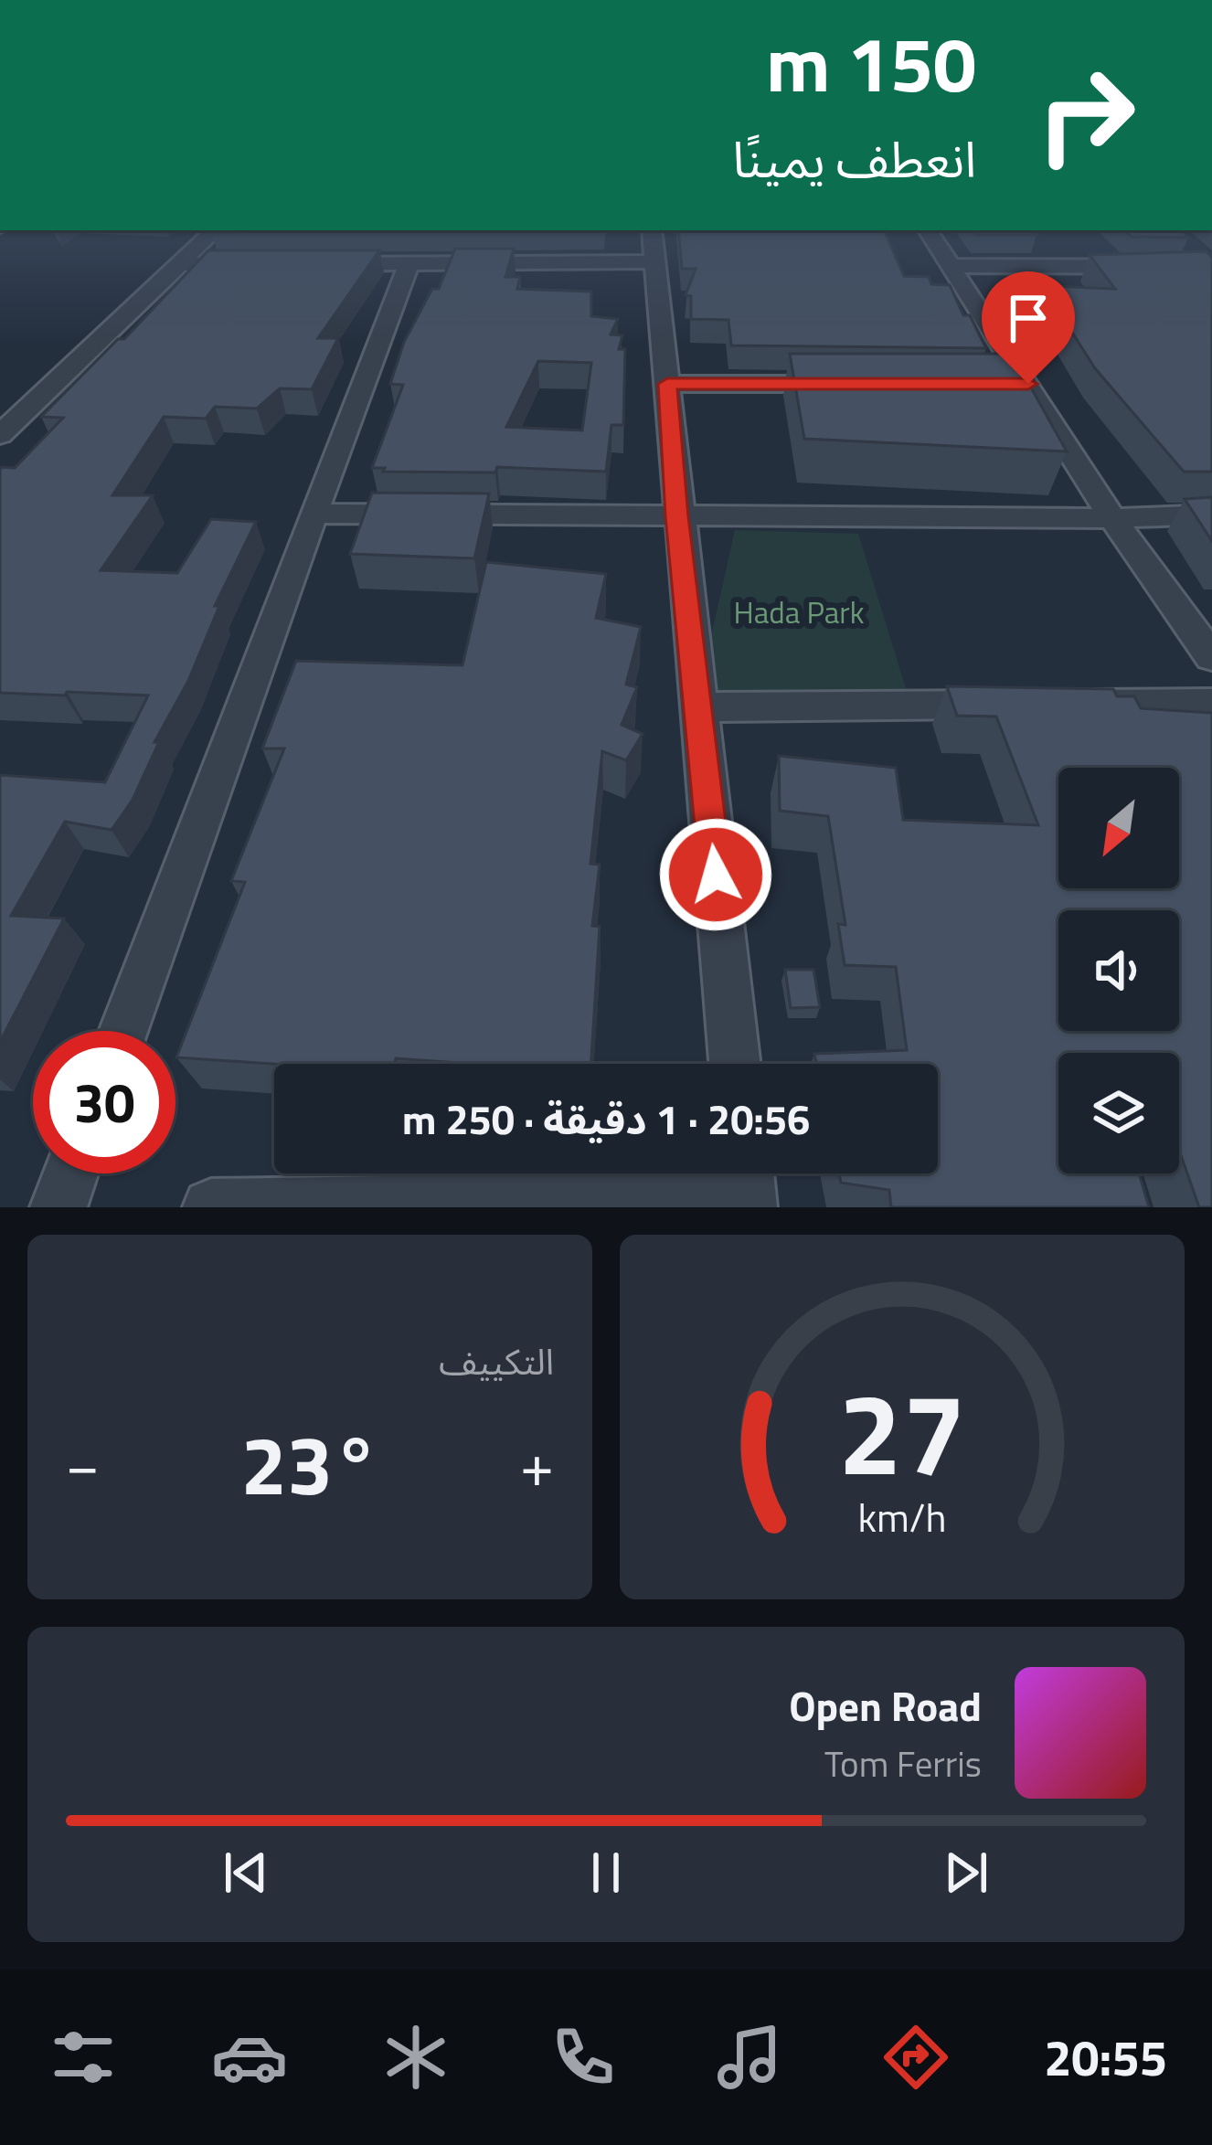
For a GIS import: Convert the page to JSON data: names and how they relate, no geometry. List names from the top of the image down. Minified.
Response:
{"parks":["Hada Park"],"north":"bottom left","page":{"turn":["150 m","انعطف يمينًا"],"limit":"30","trip":"20:56 · 1 دقيقة · 250 m","tile":"التكييف","heat":["−","23°","+"],"song":["Open Road","Tom Ferris"],"tabs":"20:55","gauge":["27","km/h"]}}
